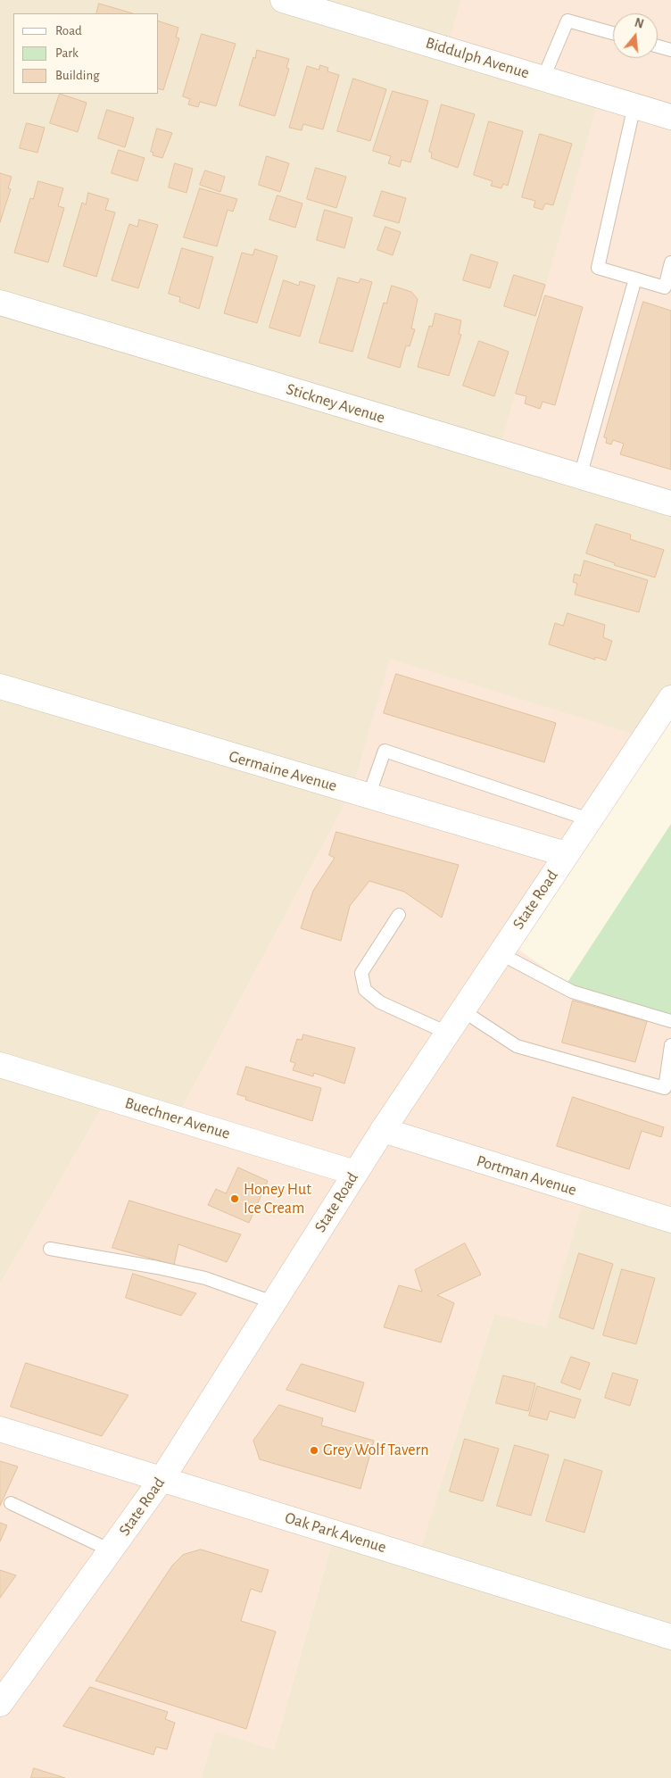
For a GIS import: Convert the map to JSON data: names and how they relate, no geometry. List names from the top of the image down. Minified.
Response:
{"streets":{"street":["Biddulph Avenue","Stickney Avenue","Germaine Avenue","State Road","Buechner Avenue","Portman Avenue","Oak Park Avenue"]},"crossings":[["Germaine Avenue","State Road"],["State Road","Buechner Avenue"],["State Road","Portman Avenue"],["State Road","Oak Park Avenue"]],"places":["Honey Hut Ice Cream","Grey Wolf Tavern"],"legend":["Road","Park","Building"],"north":"top"}
